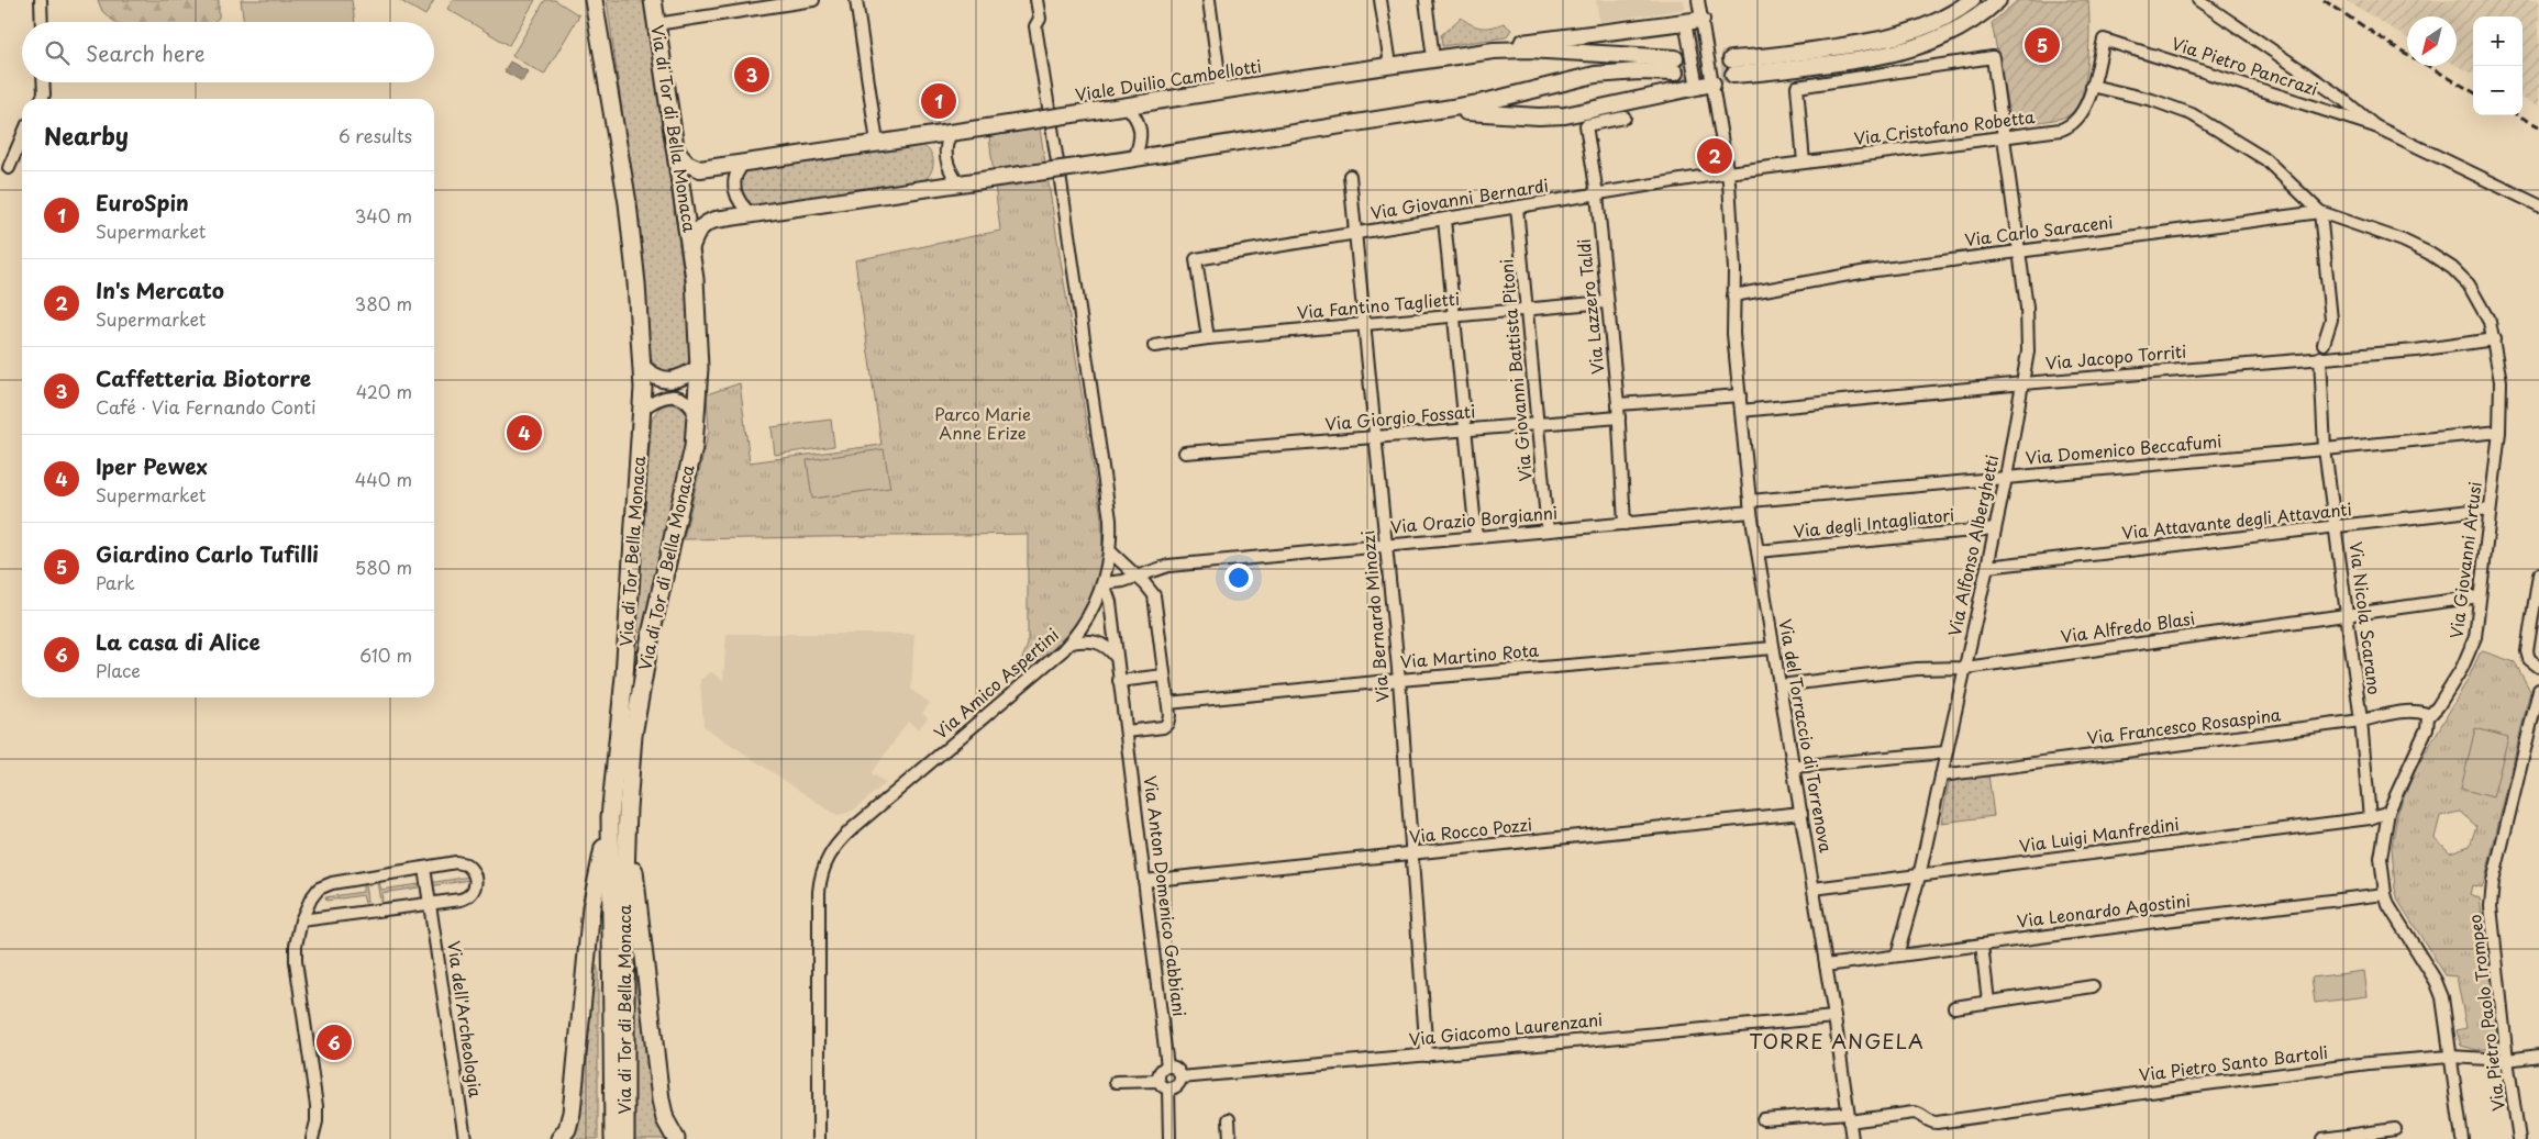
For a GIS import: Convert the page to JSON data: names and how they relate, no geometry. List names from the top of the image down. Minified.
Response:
{"streets":{"main road":["Viale Duilio Cambellotti","Via di Tor di Bella Monaca","Via di Tor Bella Monaca"],"street":["Via Pietro Pancrazi","Via Cristofano Robetta","Via Giovanni Bernardi","Via Carlo Saraceni","Via Fantino Taglietti","Via Lazzero Taldi","Via Jacopo Torriti","Via Giovanni Battista Pitoni","Via Giorgio Fossati","Via Domenico Beccafumi","Via Orazio Borgianni","Via Attavante degli Attavanti","Via degli Intagliatori","Via Alfonso Alberghetti","Via Giovanni Artusi","Via Bernardo Minozzi","Via Nicola Scarano","Via Alfredo Blasi","Via Martino Rota","Via Amico Aspertini","Via Francesco Rosaspina","Via del Torraccio di Torrenova","Via Rocco Pozzi","Via Luigi Manfredini","Via Anton Domenico Gabbiani","Via Leonardo Agostini","Via Pietro Paolo Trompeo","Via dell'Archeologia","Via Giacomo Laurenzani","Via Pietro Santo Bartoli"]},"crossings":[["Via Pietro Pancrazi","Via Cristofano Robetta"],["Viale Duilio Cambellotti","Via di Tor di Bella Monaca"],["Via Cristofano Robetta","Via Giovanni Bernardi"],["Via Cristofano Robetta","Via Alfonso Alberghetti"],["Via Cristofano Robetta","Via Giovanni Artusi"],["Via Cristofano Robetta","Via del Torraccio di Torrenova"],["Via Giovanni Bernardi","Via Fantino Taglietti"],["Via Giovanni Bernardi","Via Lazzero Taldi"],["Via Giovanni Bernardi","Via Giovanni Battista Pitoni"],["Via Giovanni Bernardi","Via Bernardo Minozzi"],["Via Giovanni Bernardi","Via del Torraccio di Torrenova"],["Via Carlo Saraceni","Via Alfonso Alberghetti"],["Via Carlo Saraceni","Via Giovanni Artusi"],["Via Carlo Saraceni","Via del Torraccio di Torrenova"],["Via Fantino Taglietti","Via Lazzero Taldi"],["Via Fantino Taglietti","Via Giovanni Battista Pitoni"],["Via Fantino Taglietti","Via Bernardo Minozzi"],["Via Lazzero Taldi","Via Giorgio Fossati"],["Via Lazzero Taldi","Via Orazio Borgianni"],["Via Jacopo Torriti","Via Alfonso Alberghetti"],["Via Jacopo Torriti","Via Giovanni Artusi"],["Via Jacopo Torriti","Via Nicola Scarano"],["Via Jacopo Torriti","Via del Torraccio di Torrenova"],["Via Giovanni Battista Pitoni","Via Giorgio Fossati"],["Via Giovanni Battista Pitoni","Via Orazio Borgianni"],["Via Giorgio Fossati","Via Bernardo Minozzi"],["Via Domenico Beccafumi","Via Orazio Borgianni"],["Via Domenico Beccafumi","Via Alfonso Alberghetti"],["Via Domenico Beccafumi","Via Giovanni Artusi"],["Via Domenico Beccafumi","Via Nicola Scarano"],["Via Domenico Beccafumi","Via del Torraccio di Torrenova"],["Via Orazio Borgianni","Via Bernardo Minozzi"],["Via Orazio Borgianni","Via Amico Aspertini"],["Via Orazio Borgianni","Via del Torraccio di Torrenova"],["Via Orazio Borgianni","Via Anton Domenico Gabbiani"],["Via Attavante degli Attavanti","Via Alfonso Alberghetti"],["Via Attavante degli Attavanti","Via Giovanni Artusi"],["Via Attavante degli Attavanti","Via Nicola Scarano"],["Via degli Intagliatori","Via Alfonso Alberghetti"],["Via degli Intagliatori","Via del Torraccio di Torrenova"],["Via Alfonso Alberghetti","Via Alfredo Blasi"],["Via Alfonso Alberghetti","Via Francesco Rosaspina"],["Via Alfonso Alberghetti","Via Luigi Manfredini"],["Via Alfonso Alberghetti","Via Leonardo Agostini"],["Via Giovanni Artusi","Via Alfredo Blasi"],["Via Giovanni Artusi","Via Francesco Rosaspina"],["Via Giovanni Artusi","Via Luigi Manfredini"],["Via Giovanni Artusi","Via Leonardo Agostini"],["Via Giovanni Artusi","Via Pietro Santo Bartoli"],["Via Bernardo Minozzi","Via Martino Rota"],["Via Bernardo Minozzi","Via Rocco Pozzi"],["Via Bernardo Minozzi","Via Giacomo Laurenzani"],["Via Nicola Scarano","Via Alfredo Blasi"],["Via Nicola Scarano","Via Francesco Rosaspina"],["Via Nicola Scarano","Via Luigi Manfredini"],["Via Alfredo Blasi","Via del Torraccio di Torrenova"],["Via Martino Rota","Via del Torraccio di Torrenova"],["Via Amico Aspertini","Via Anton Domenico Gabbiani"],["Via del Torraccio di Torrenova","Via Rocco Pozzi"],["Via del Torraccio di Torrenova","Via Luigi Manfredini"],["Via del Torraccio di Torrenova","Via Leonardo Agostini"],["Via del Torraccio di Torrenova","Via Giacomo Laurenzani"],["Via del Torraccio di Torrenova","Via Pietro Santo Bartoli"],["Via Rocco Pozzi","Via Anton Domenico Gabbiani"],["Via Anton Domenico Gabbiani","Via Giacomo Laurenzani"],["Via Pietro Paolo Trompeo","Via Pietro Santo Bartoli"]],"districts":["TORRE ANGELA"],"parks":["Parco Marie Anne Erize"],"north":"bottom left","page":{"map_buttons":["+","−"],"search":"Search here","pins":["5","3","1","2","4","6"],"heading":["Nearby","6 results"],"list":[{"mark":"1","name":"EuroSpin","note":"Supermarket","value":"340 m"},{"mark":"2","name":"In's Mercato","note":"Supermarket","value":"380 m"},{"mark":"3","name":"Caffetteria Biotorre","note":"Café · Via Fernando Conti","value":"420 m"},{"mark":"4","name":"Iper Pewex","note":"Supermarket","value":"440 m"},{"mark":"5","name":"Giardino Carlo Tufilli","note":"Park","value":"580 m"},{"mark":"6","name":"La casa di Alice","note":"Place","value":"610 m"}]}}
